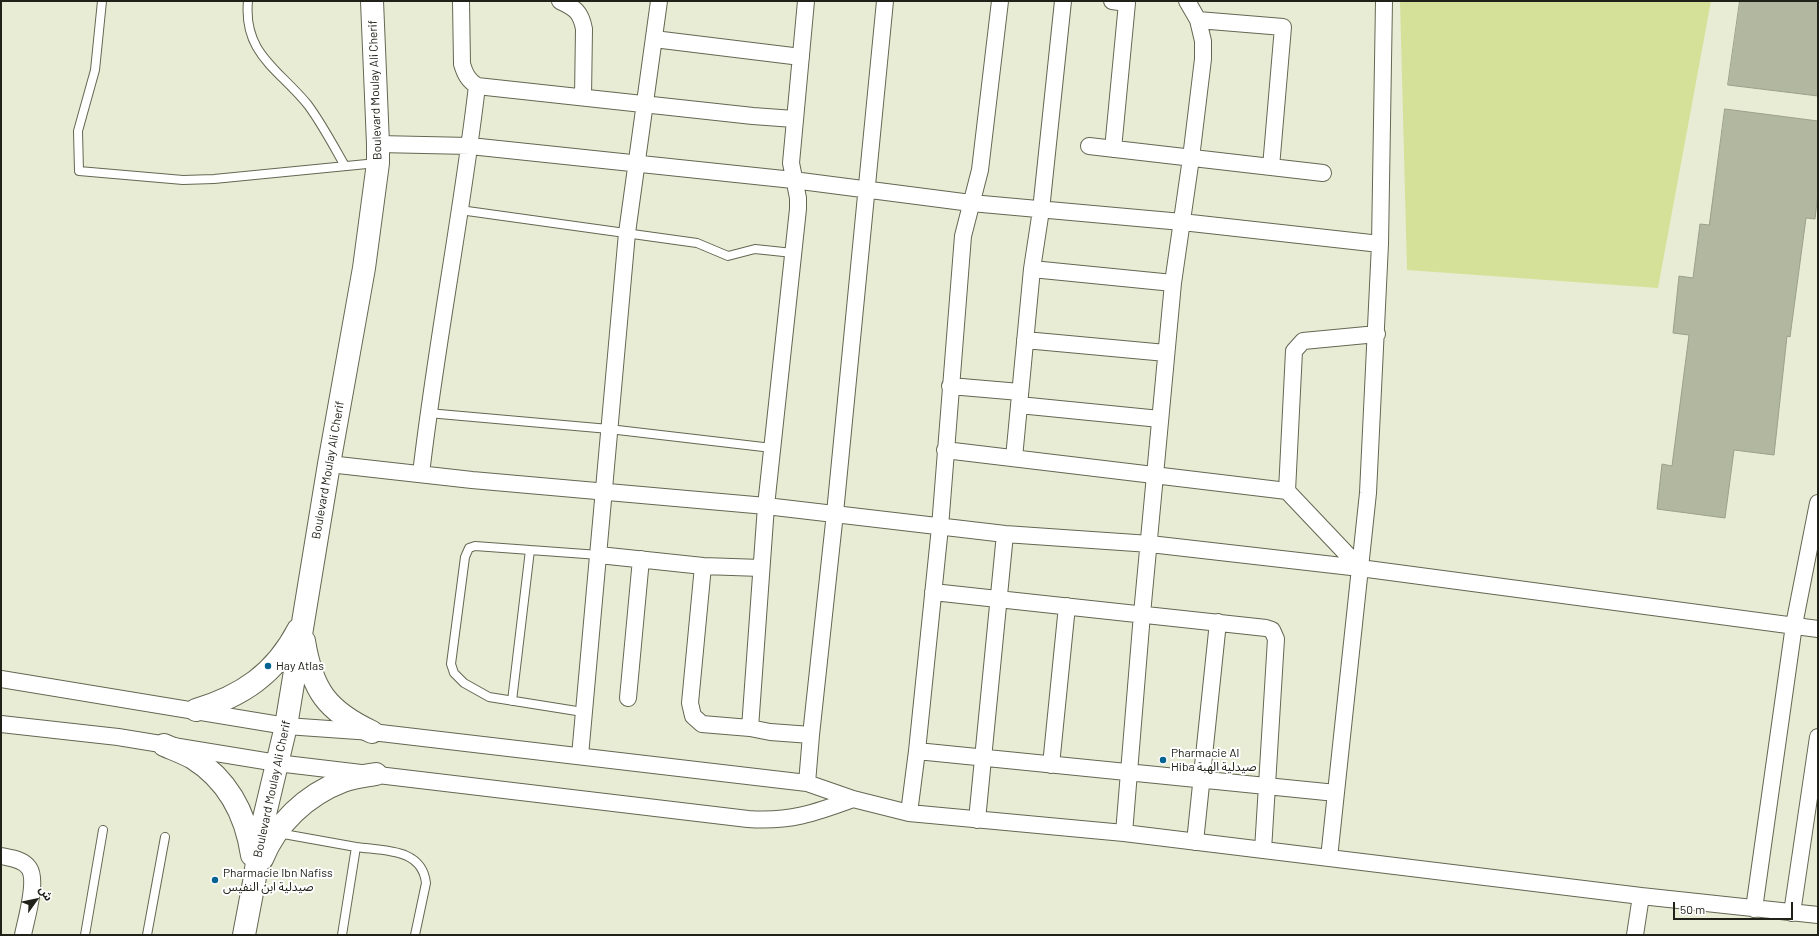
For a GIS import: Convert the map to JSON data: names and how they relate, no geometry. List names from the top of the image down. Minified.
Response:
{"streets":{"main road":["Boulevard Moulay Ali Cherif"]},"places":["Hay Atlas","Pharmacie Al Hiba صيدلية الهبة","Pharmacie Ibn Nafiss صيدلية ابن النفيس"],"scale_bar":"50 m","north":"top right"}
